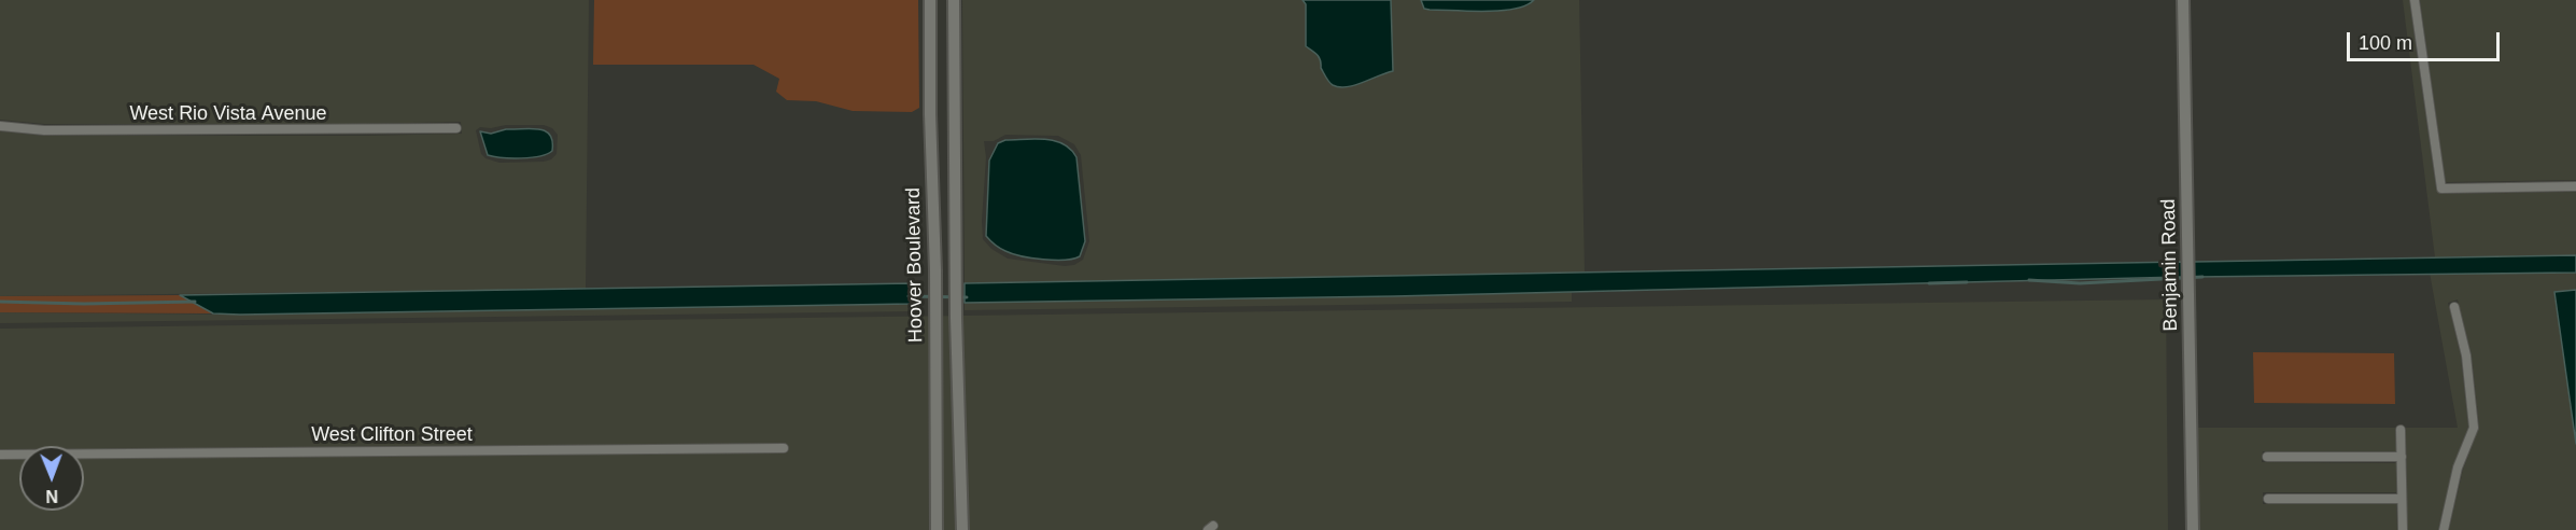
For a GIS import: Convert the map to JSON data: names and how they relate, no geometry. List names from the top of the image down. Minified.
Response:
{"streets":{"main road":["Hoover Boulevard","Benjamin Road"],"street":["West Rio Vista Avenue","West Clifton Street"]},"scale_bar":"100 m","north":"bottom"}
